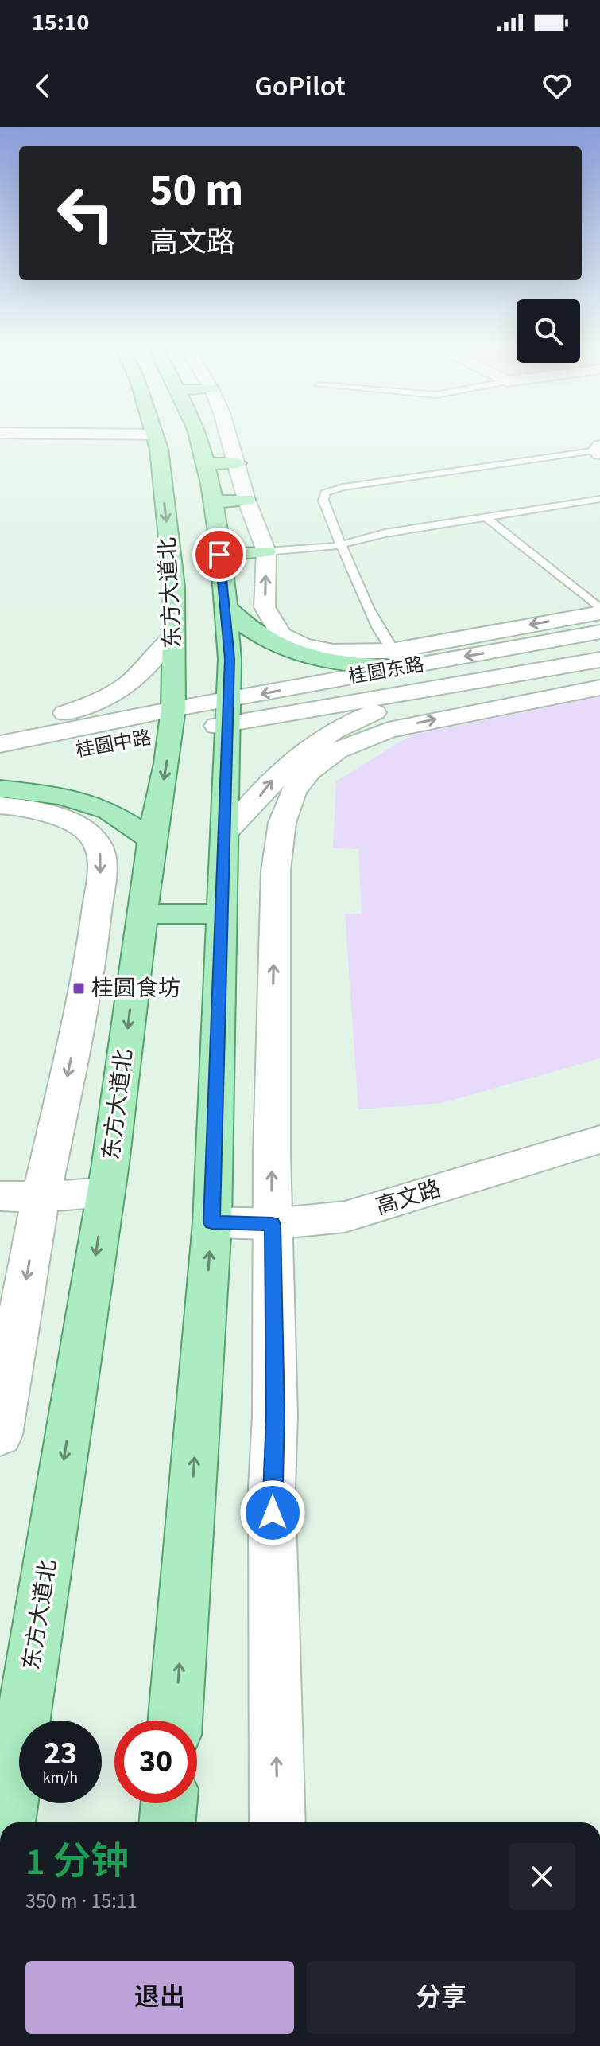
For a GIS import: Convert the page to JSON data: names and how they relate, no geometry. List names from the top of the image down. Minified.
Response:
{"streets":{"main road":["东方大道北"],"street":["桂圆东路","桂圆中路","高文路"]},"crossings":[["东方大道北","桂圆中路"],["桂圆东路","桂圆中路"]],"places":{"transit":["桂圆食坊"]},"page":{"status":"15:10","header":"GoPilot","turn":["50 m","高文路"],"speed":"23 km/h","limit":"30","heading":["1 分钟","350 m · 15:11"],"buttons":["退出","分享"]}}
